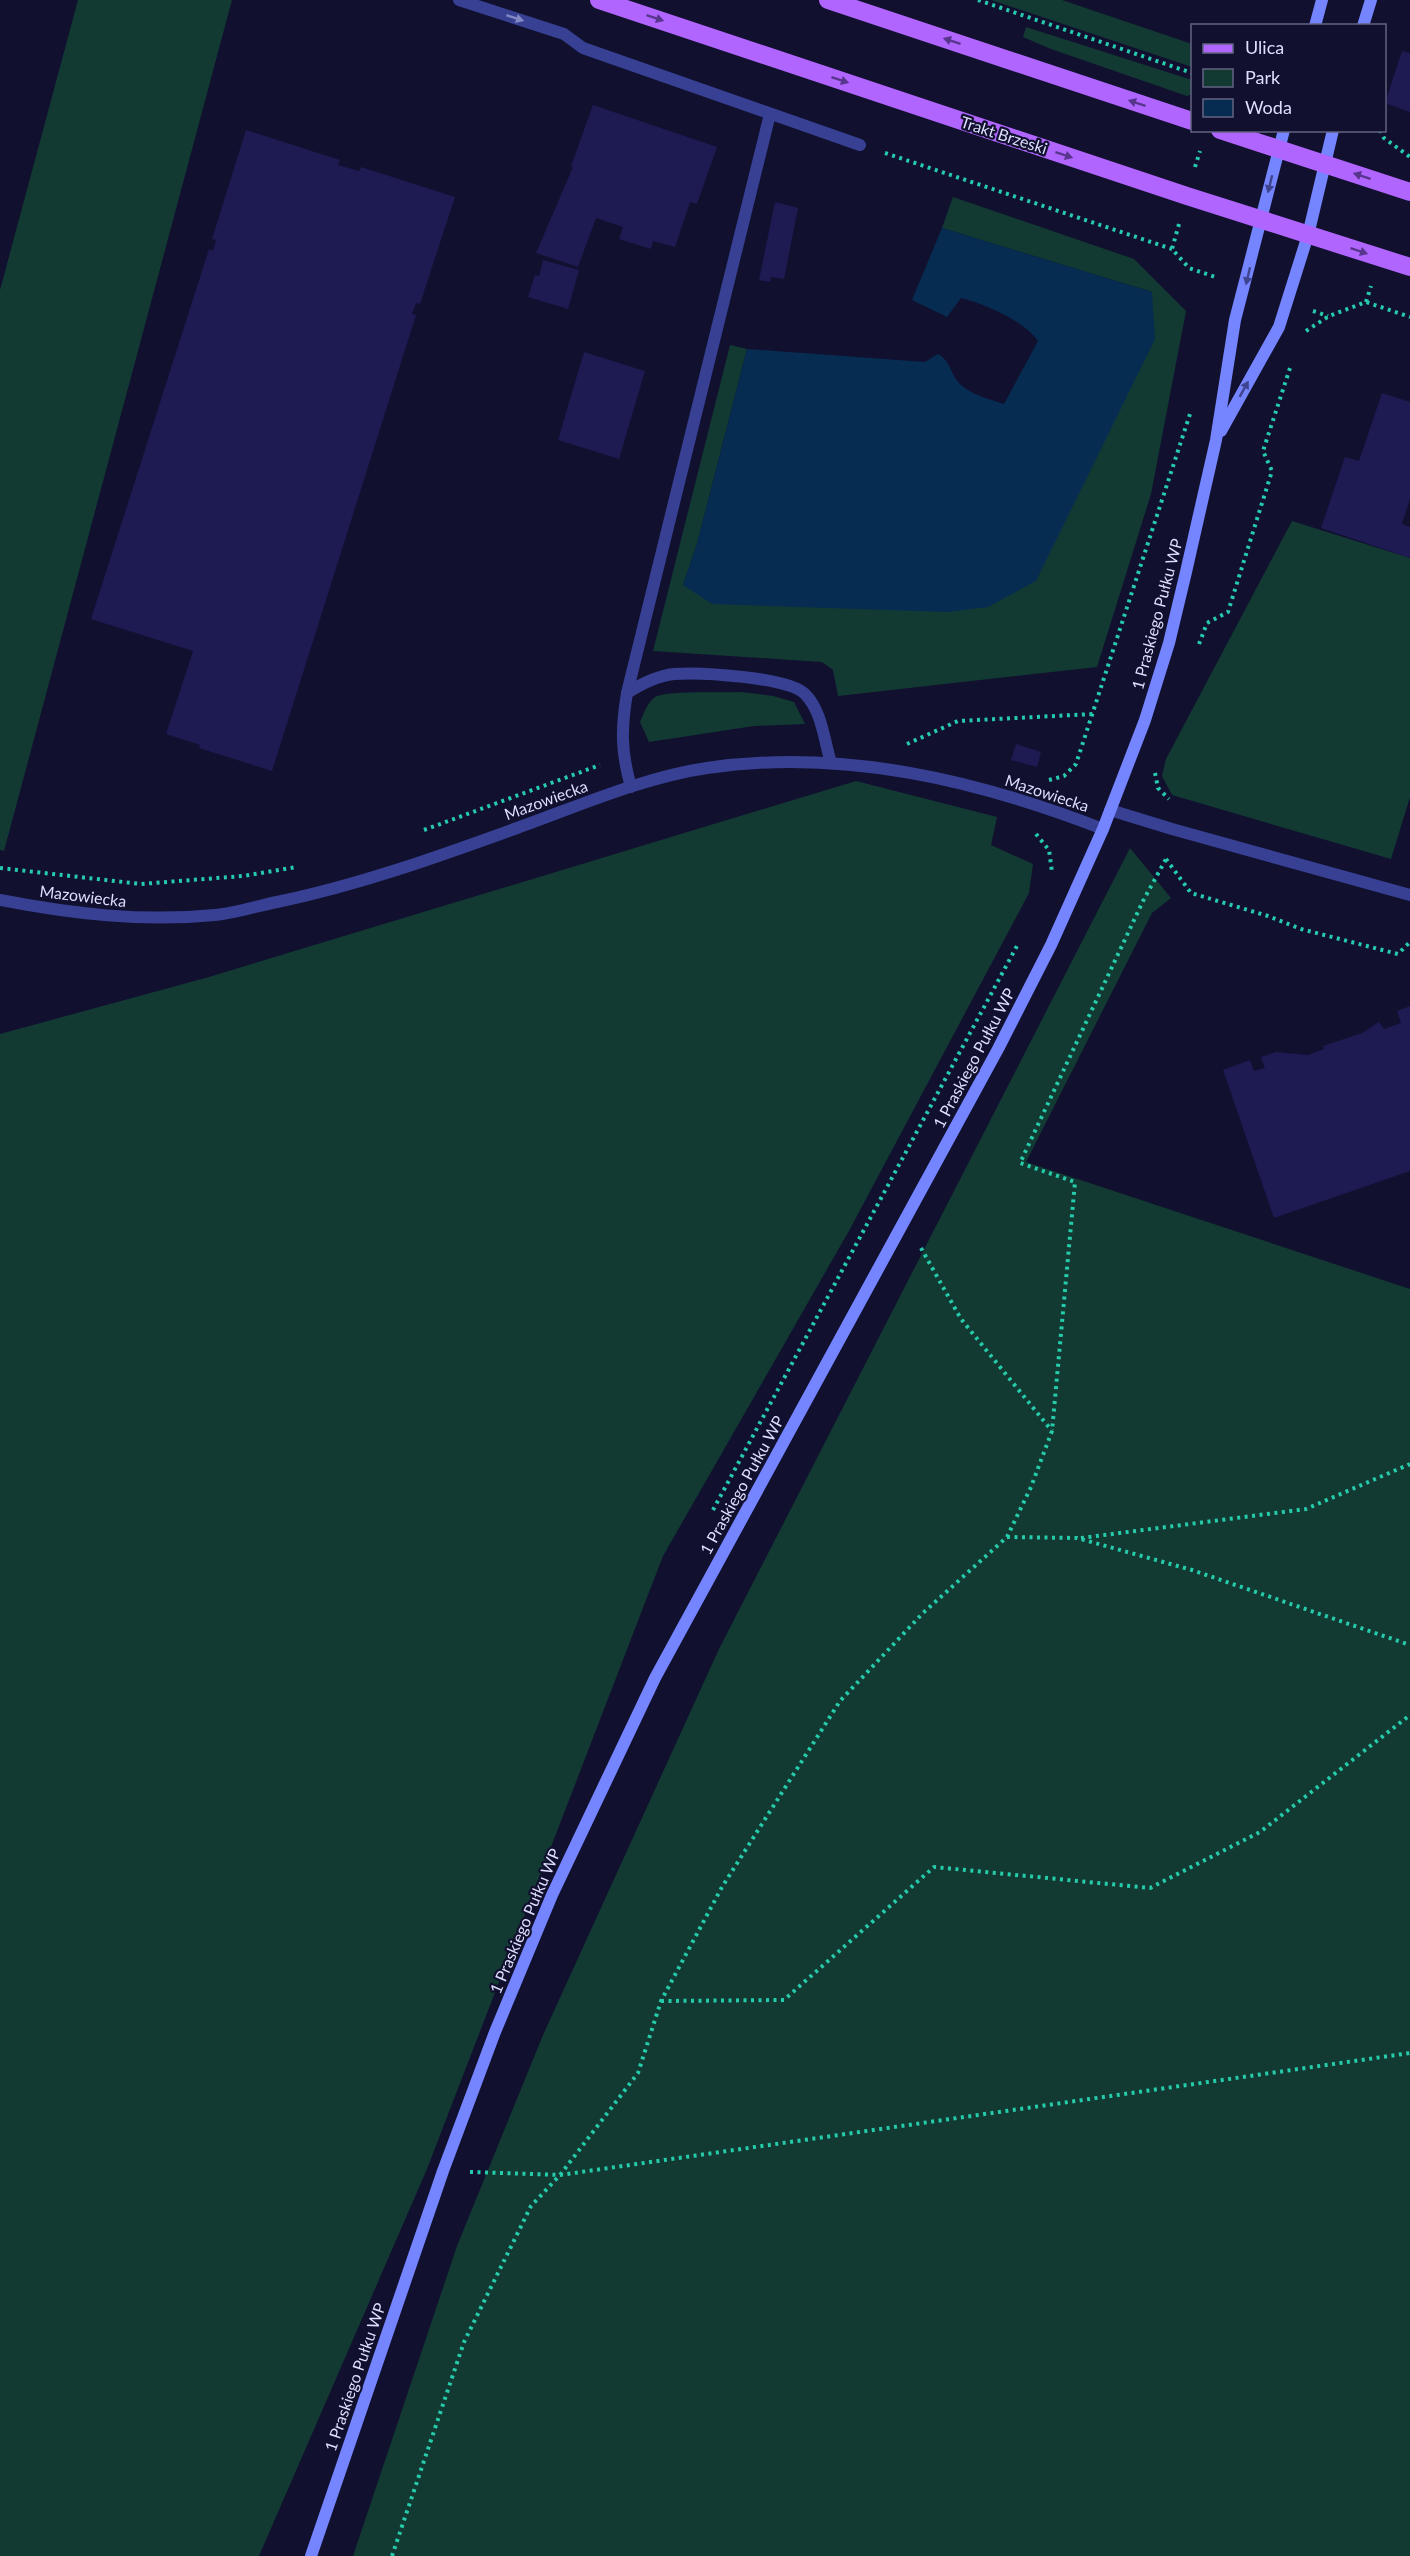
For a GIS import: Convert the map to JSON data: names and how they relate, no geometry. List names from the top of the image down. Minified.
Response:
{"streets":{"main road":["Trakt Brzeski"],"street":["1 Praskiego Pułku WP","Mazowiecka"]},"crossings":[["Trakt Brzeski","1 Praskiego Pułku WP"],["1 Praskiego Pułku WP","Mazowiecka"]],"legend":["Ulica","Park","Woda"]}
